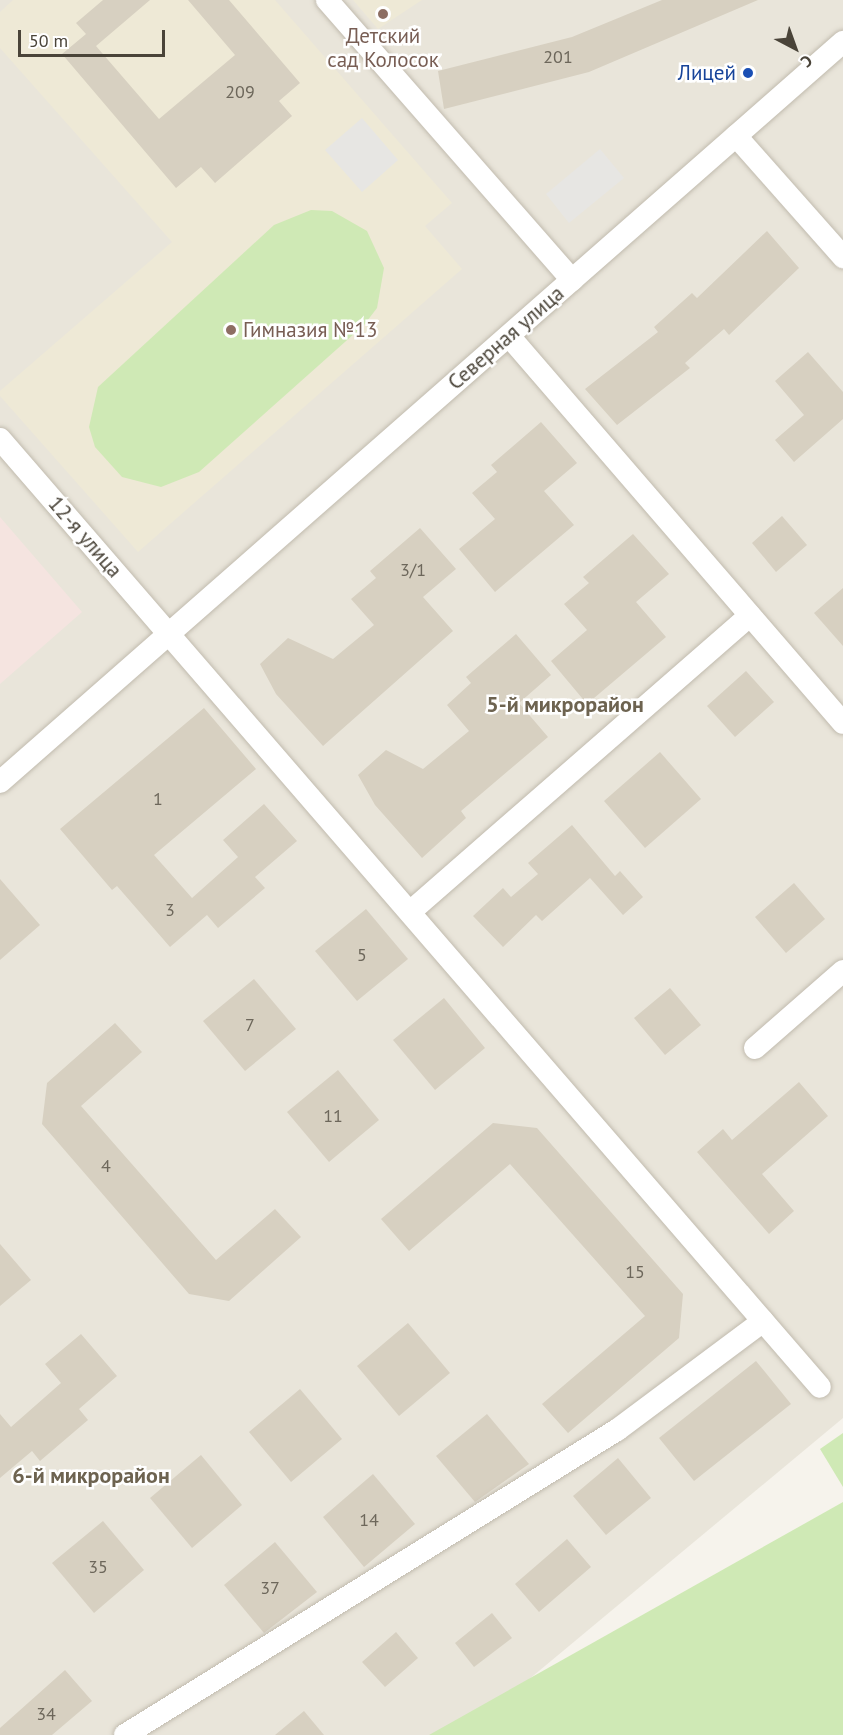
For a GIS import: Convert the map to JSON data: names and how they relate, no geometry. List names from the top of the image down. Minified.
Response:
{"streets":{"street":["Северная улица","12-я улица"]},"crossings":[["Северная улица","12-я улица"]],"districts":["5-й микрорайон","6-й микрорайон"],"places":["Детский сад Колосок","Лицей","Гимназия №13"],"house_numbers":["201","209","3/1","1","3","5","7","11","4","15","14","35","37","34"],"scale_bar":"50 m","north":"bottom right"}
